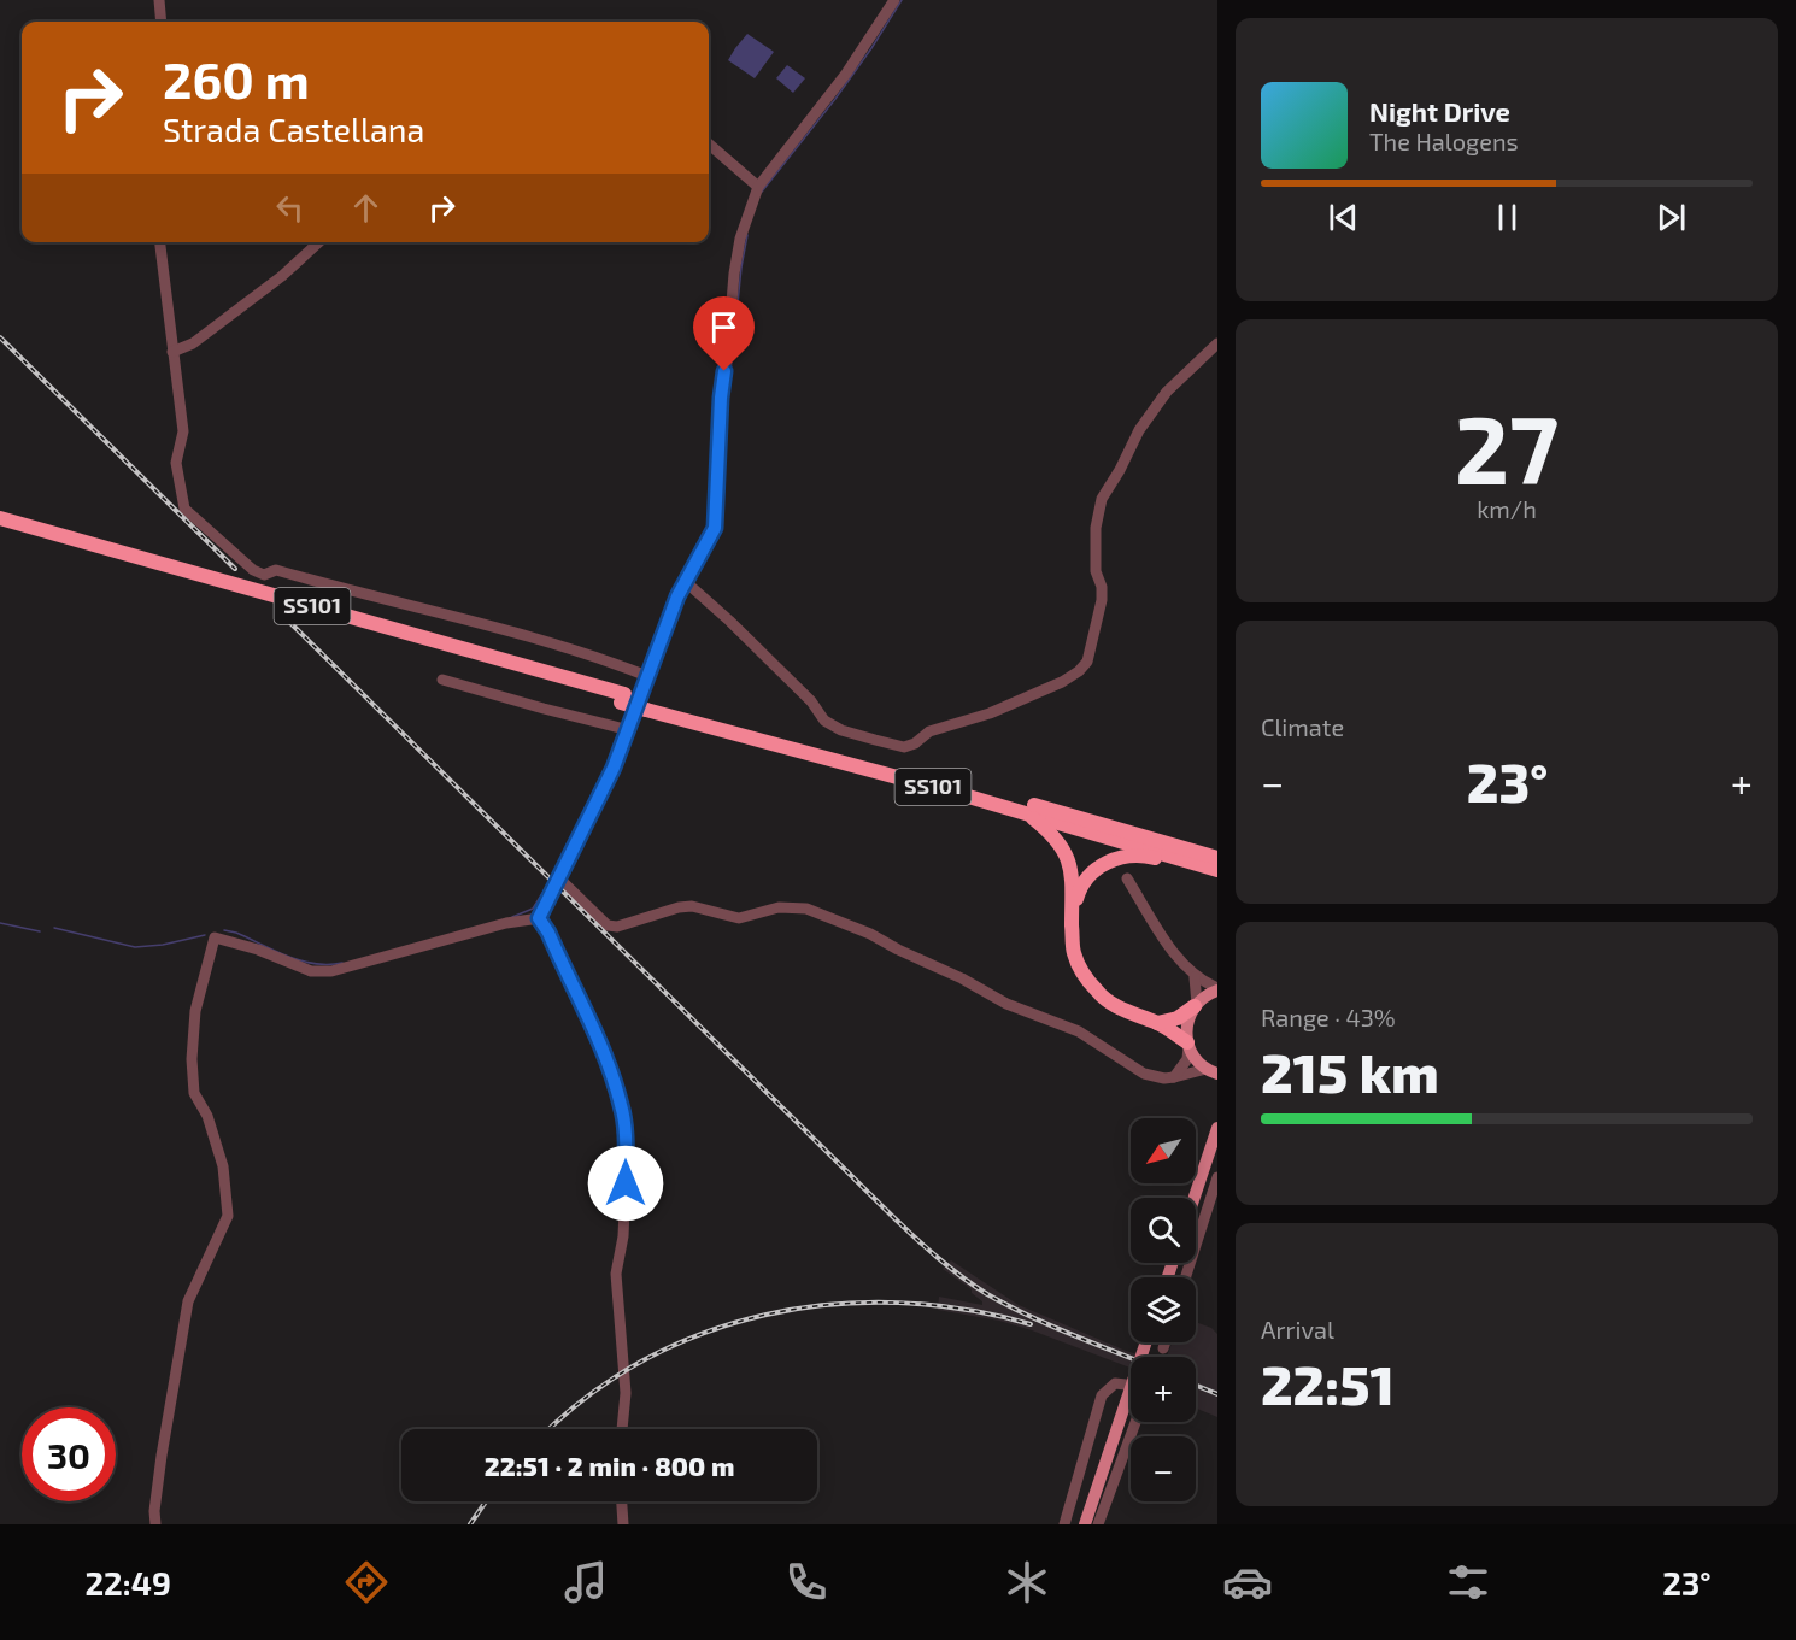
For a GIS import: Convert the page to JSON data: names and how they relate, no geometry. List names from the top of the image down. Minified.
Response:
{"streets":{"highway":["SS101"]},"north":"bottom left","page":{"turn":["260 m","Strada Castellana"],"song":["Night Drive","The Halogens"],"tile":[["27","km/h"],"Climate",["Range · 43%","215 km"],["Arrival","22:51"]],"heat":["−","23°","+"],"map_buttons":["+","−"],"limit":"30","trip":"22:51 · 2 min · 800 m","tabs":["22:49","23°"]}}
